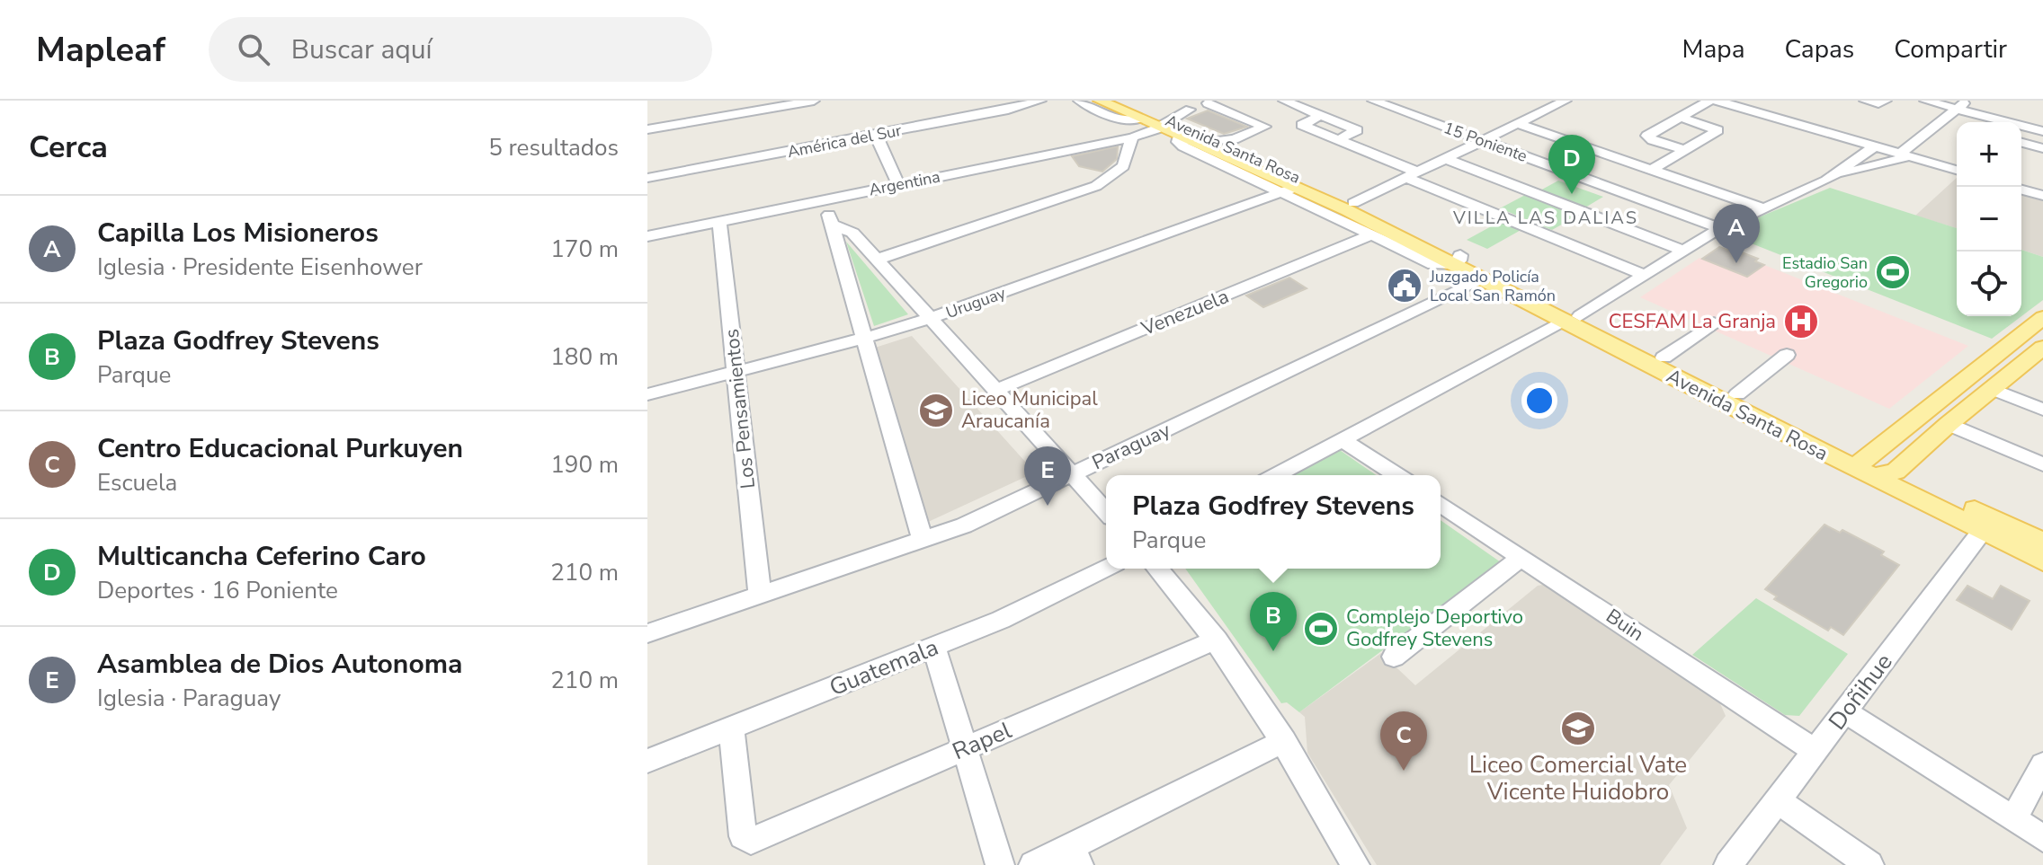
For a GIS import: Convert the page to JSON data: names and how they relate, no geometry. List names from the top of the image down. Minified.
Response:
{"streets":{"main road":["Avenida Santa Rosa"],"street":["América del Sur","15 Poniente","Argentina","Uruguay","Venezuela","Los Pensamientos","Paraguay","Buin","Guatemala","Doñihue","Rapel"]},"crossings":[["Avenida Santa Rosa","Argentina"],["Avenida Santa Rosa","Uruguay"],["Avenida Santa Rosa","Venezuela"],["Avenida Santa Rosa","Paraguay"],["Avenida Santa Rosa","Doñihue"],["Argentina","Los Pensamientos"],["Uruguay","Los Pensamientos"],["Los Pensamientos","Paraguay"],["Buin","Doñihue"],["Guatemala","Rapel"]],"districts":["VILLA LAS DALIAS"],"places":{"sports":["Estadio San Gregorio","Complejo Deportivo Godfrey Stevens"],"public building":["Juzgado Policía Local San Ramón"],"hospital":["CESFAM La Granja"],"school or university":["Liceo Municipal Araucanía","Liceo Comercial Vate Vicente Huidobro"]},"page":{"header":"Mapleaf","search":"Buscar aquí","nav":["Mapa","Capas","Compartir"],"heading":["Cerca","5 resultados"],"map_buttons":["+","−"],"pins":["D","A","E","B","C"],"list":[{"mark":"A","name":"Capilla Los Misioneros","note":"Iglesia · Presidente Eisenhower","value":"170 m"},{"mark":"B","name":"Plaza Godfrey Stevens","note":"Parque","value":"180 m"},{"mark":"C","name":"Centro Educacional Purkuyen","note":"Escuela","value":"190 m"},{"mark":"D","name":"Multicancha Ceferino Caro","note":"Deportes · 16 Poniente","value":"210 m"},{"mark":"E","name":"Asamblea de Dios Autonoma","note":"Iglesia · Paraguay","value":"210 m"}],"popup":["Plaza Godfrey Stevens","Parque"]}}
